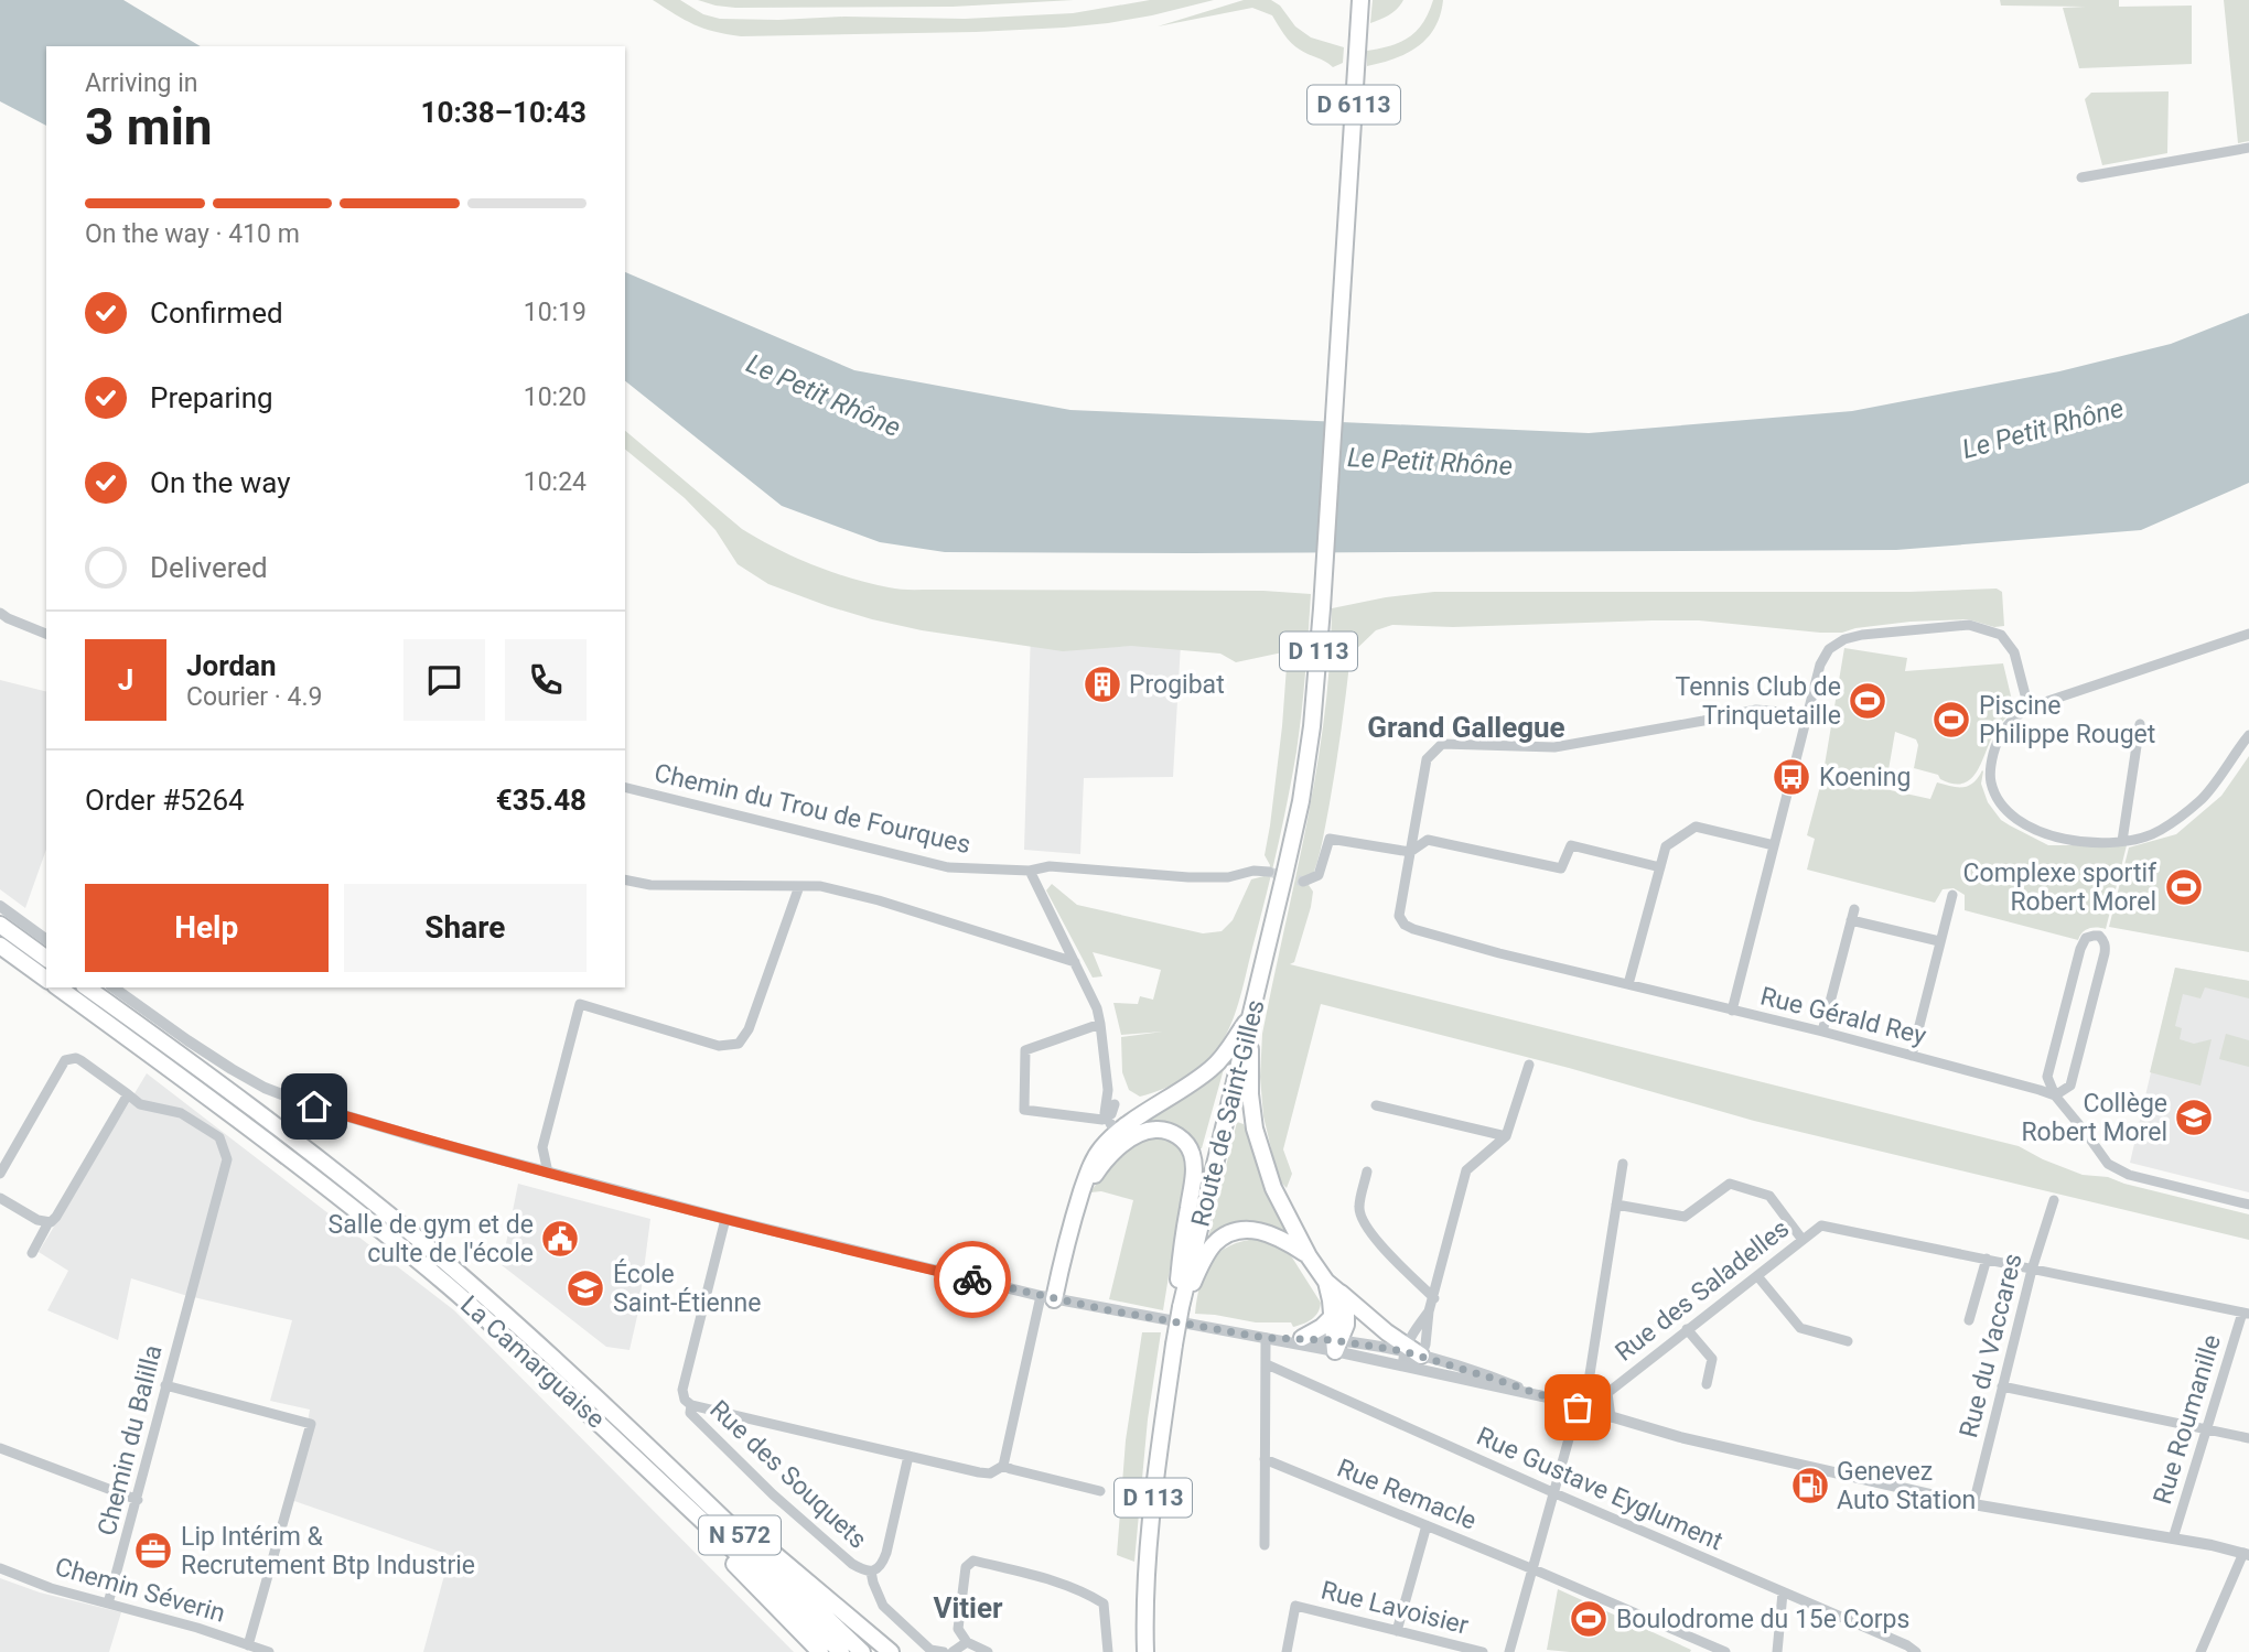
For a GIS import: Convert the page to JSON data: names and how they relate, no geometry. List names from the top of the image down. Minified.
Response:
{"streets":{"main road":["D 6113","D 113","Route de Saint-Gilles","La Camarguaise","N 572"],"street":["Chemin du Trou de Fourques","Rue Gérald Rey","Rue des Saladelles","Rue du Vaccares","Rue Roumanille","Chemin du Balilla","Rue des Souquets","Rue Gustave Eyglument","Rue Remacle","Chemin Séverin","Rue Lavoisier"]},"crossings":[["D 6113","Route de Saint-Gilles"],["Rue des Saladelles","Rue du Vaccares"],["Rue des Saladelles","Rue Roumanille"],["Chemin du Balilla","Chemin Séverin"]],"districts":["Grand Gallegue","Vitier"],"water":["Le Petit Rhône"],"places":{"building":["Progibat"],"sports":["Tennis Club de Trinquetaille","Piscine Philippe Rouget","Complexe sportif Robert Morel","Boulodrome du 15e Corps"],"bus stop":["Koening"],"school or university":["Collège Robert Morel","École Saint-Étienne"],"public building":["Salle de gym et de culte de l'école"],"fuel station":["Genevez Auto Station"],"office":["Lip Intérim & Recrutement Btp Industrie"]},"page":{"heading":["3 min","Arriving in","10:38–10:43"],"panel":["Jordan","Courier · 4.9","Order #5264","€35.48"],"bar":"On the way · 410 m","list":[["Confirmed","10:19"],["Preparing","10:20"],["On the way","10:24"],"Delivered"],"round":"J","buttons":["Help","Share"]}}
